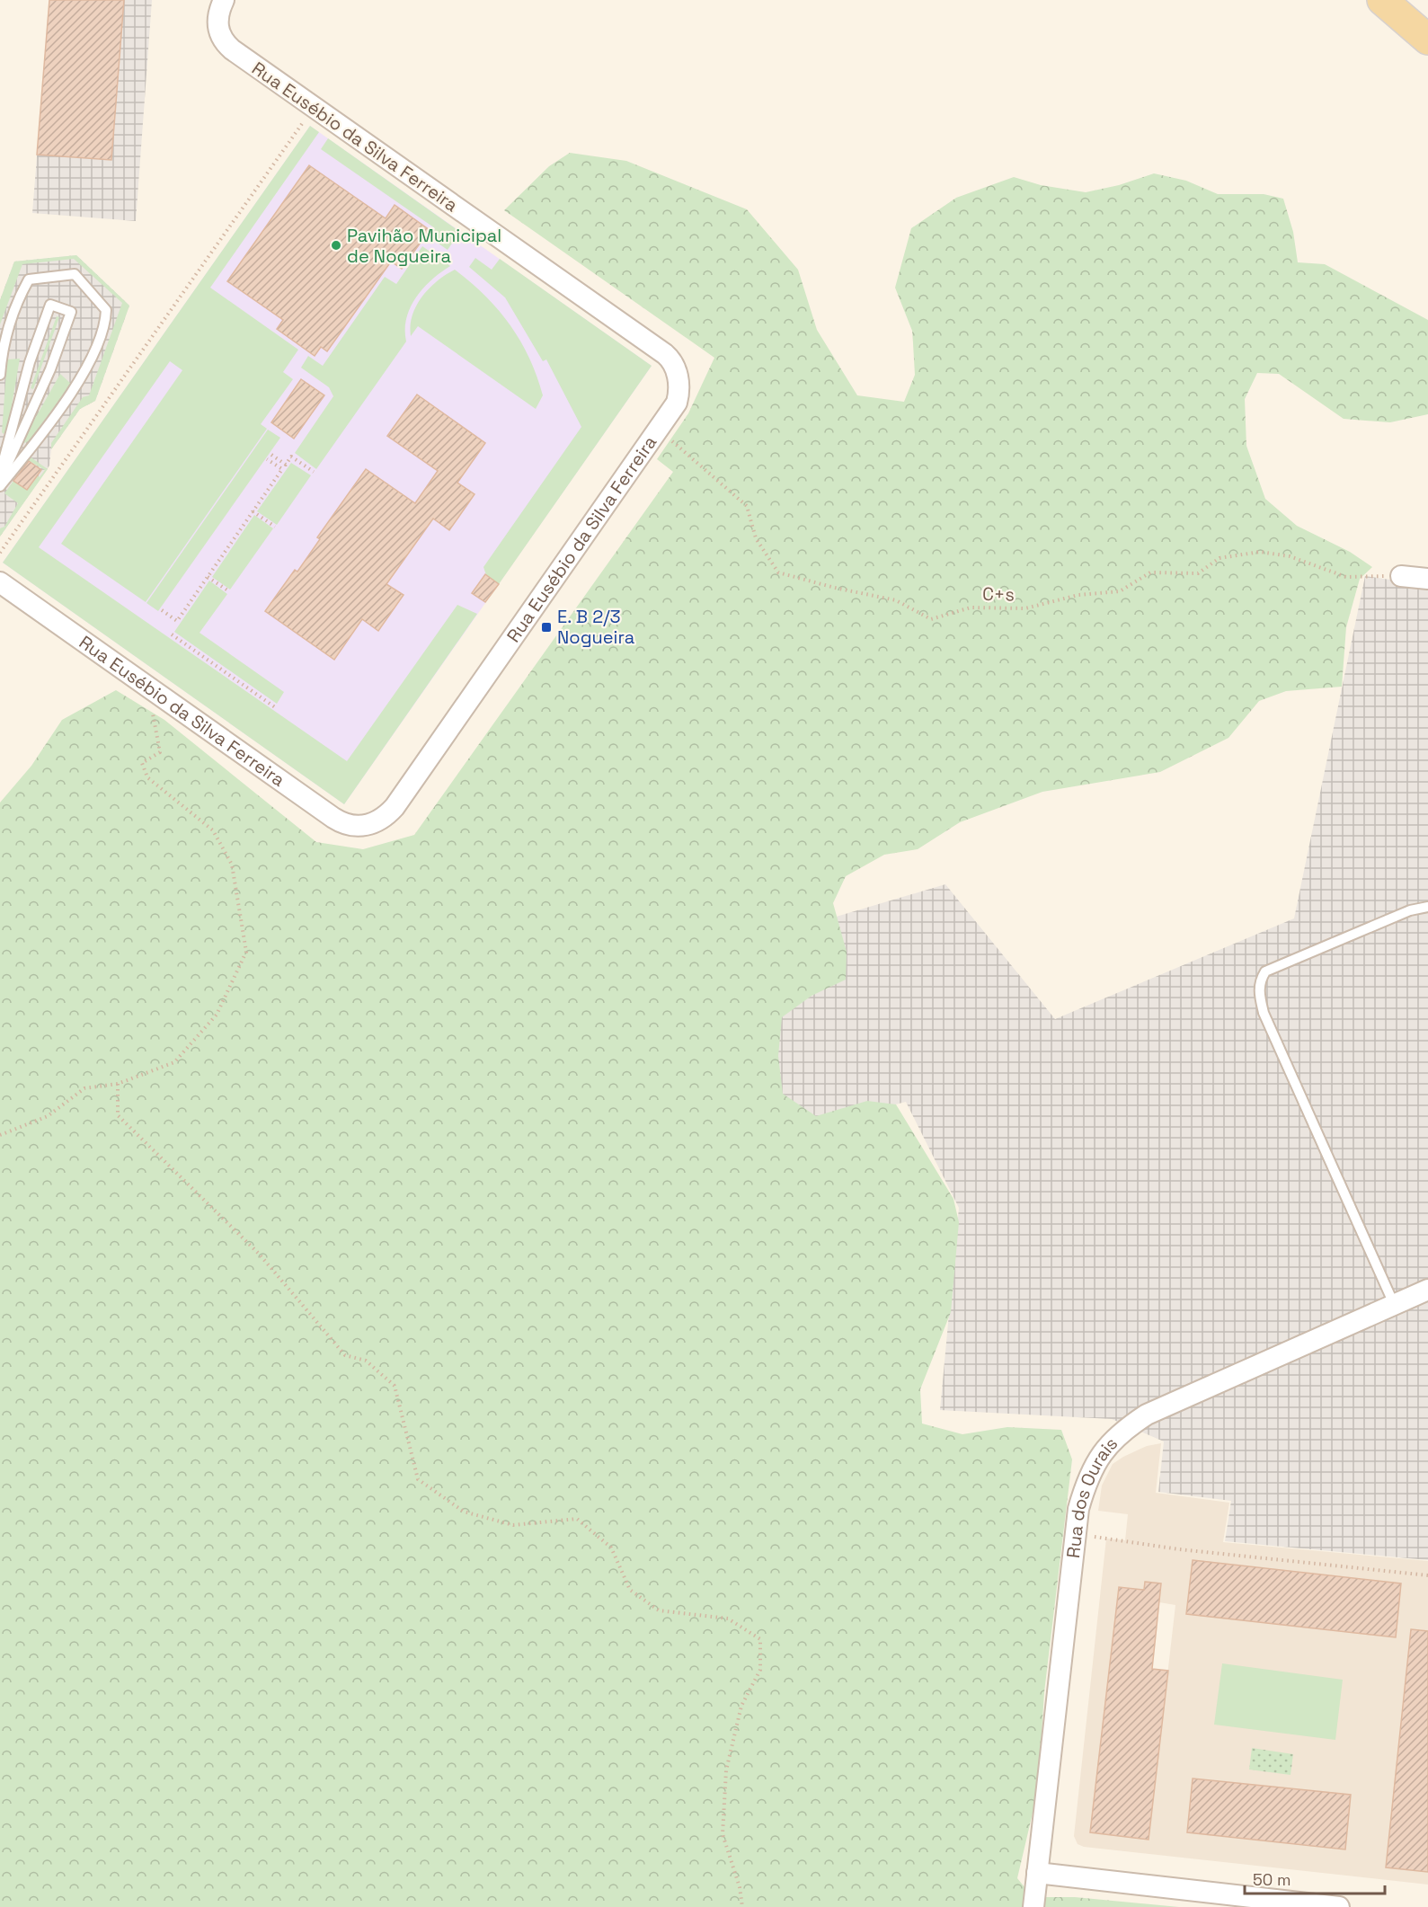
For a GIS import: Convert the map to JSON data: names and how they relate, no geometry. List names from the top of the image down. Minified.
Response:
{"streets":{"street":["Rua Eusébio da Silva Ferreira","Rua dos Ourais"],"path":["C+s"]},"crossings":[["Rua Eusébio da Silva Ferreira","C+s"]],"places":{"other":["Pavihão Municipal de Nogueira"],"transit":["E. B 2/3 Nogueira"]},"scale_bar":"50 m"}
